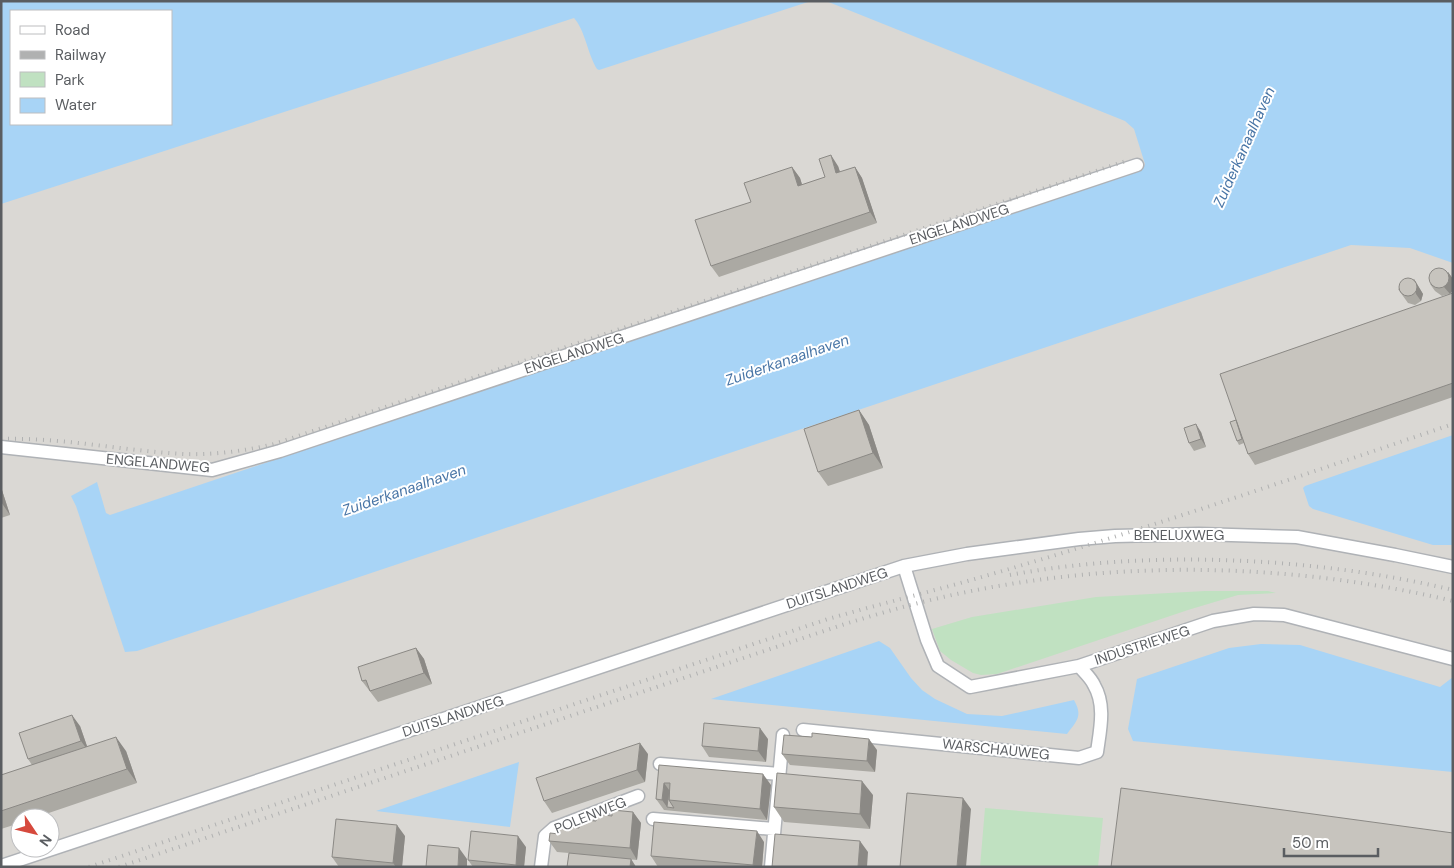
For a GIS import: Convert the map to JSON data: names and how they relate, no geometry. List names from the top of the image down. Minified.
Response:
{"streets":{"street":["ENGELANDWEG","BENELUXWEG","DUITSLANDWEG","INDUSTRIEWEG","WARSCHAUWEG","POLENWEG"]},"crossings":[["BENELUXWEG","DUITSLANDWEG"],["BENELUXWEG","INDUSTRIEWEG"],["DUITSLANDWEG","INDUSTRIEWEG"],["INDUSTRIEWEG","WARSCHAUWEG"]],"water":["Zuiderkanaalhaven"],"legend":["Road","Railway","Park","Water"],"scale_bar":"50 m","north":"bottom right"}
